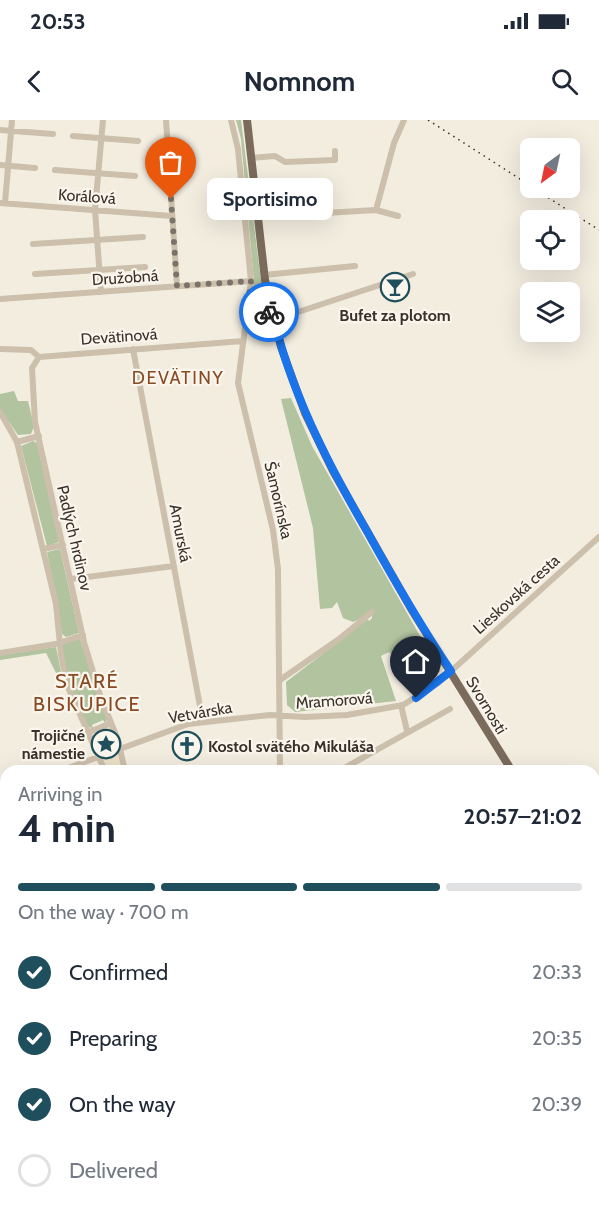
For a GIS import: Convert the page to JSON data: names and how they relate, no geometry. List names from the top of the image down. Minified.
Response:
{"streets":{"main road":["Svornosti"],"street":["Korálová","Družobná","Devätinová","Šamorínska","Amurská","Padlých hrdinov","Lieskovská cesta","Mramorová","Vetvárska"]},"crossings":[["Družobná","Šamorínska"],["Devätinová","Šamorínska"],["Devätinová","Amurská"],["Devätinová","Padlých hrdinov"],["Šamorínska","Mramorová"],["Šamorínska","Vetvárska"],["Amurská","Vetvárska"],["Lieskovská cesta","Mramorová"],["Lieskovská cesta","Svornosti"],["Mramorová","Svornosti"],["Mramorová","Vetvárska"]],"districts":["DEVÄTINY","STARÉ BISKUPICE"],"places":{"other":["Sportisimo"],"bar":["Bufet za plotom"],"place":["Trojičné námestie"],"church":["Kostol svätého Mikuláša"]},"north":"bottom left","page":{"status":"20:53","header":"Nomnom","bubble":"Sportisimo","heading":["4 min","Arriving in","20:57–21:02"],"bar":"On the way · 700 m","list":[["Confirmed","20:33"],["Preparing","20:35"],["On the way","20:39"],"Delivered"]}}
